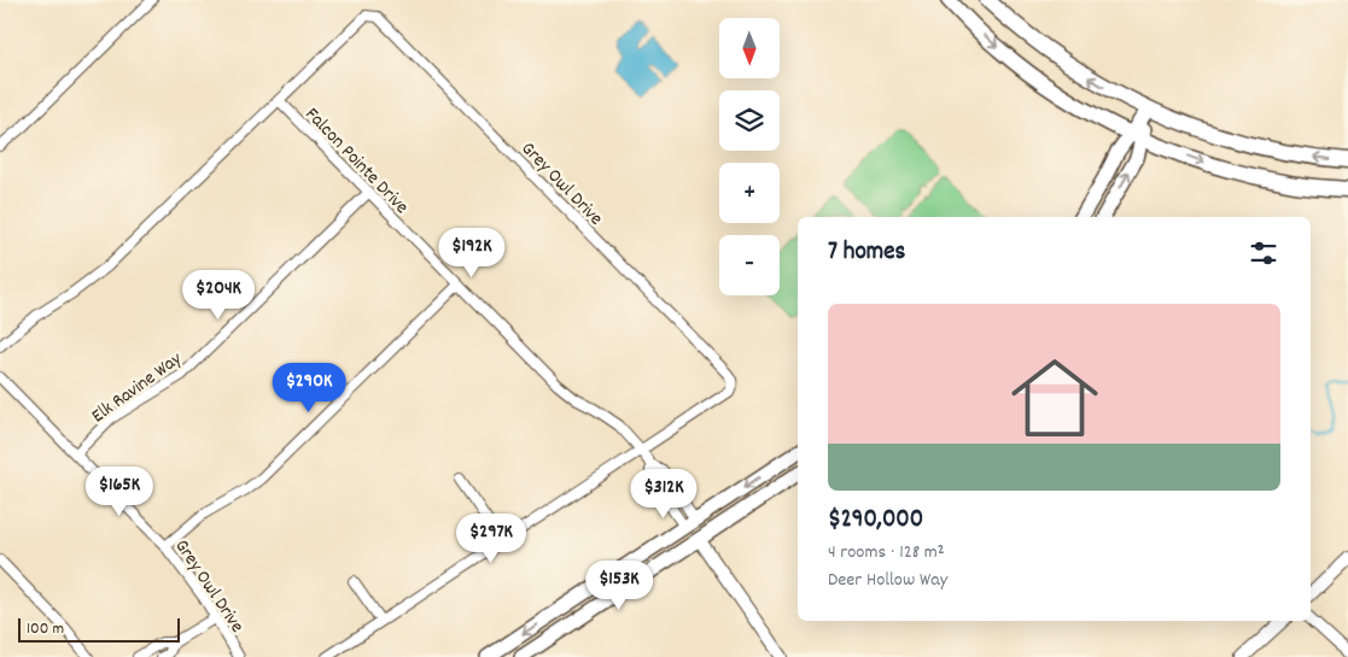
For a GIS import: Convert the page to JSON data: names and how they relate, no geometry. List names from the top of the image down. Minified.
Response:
{"streets":{"street":["Falcon Pointe Drive","Grey Owl Drive","Elk Ravine Way"]},"crossings":[["Falcon Pointe Drive","Grey Owl Drive"],["Falcon Pointe Drive","Elk Ravine Way"],["Grey Owl Drive","Elk Ravine Way"]],"scale_bar":"100 m","north":"bottom","page":{"map_buttons":["+","−"],"heading":"7 homes","price":["$192K","$204K","$290K","$165K","$312K","$297K","$153K"],"list":[{"name":"$290,000","note":"4 rooms · 128 m² · Deer Hollow Way"}],"scale":"100 m"}}
